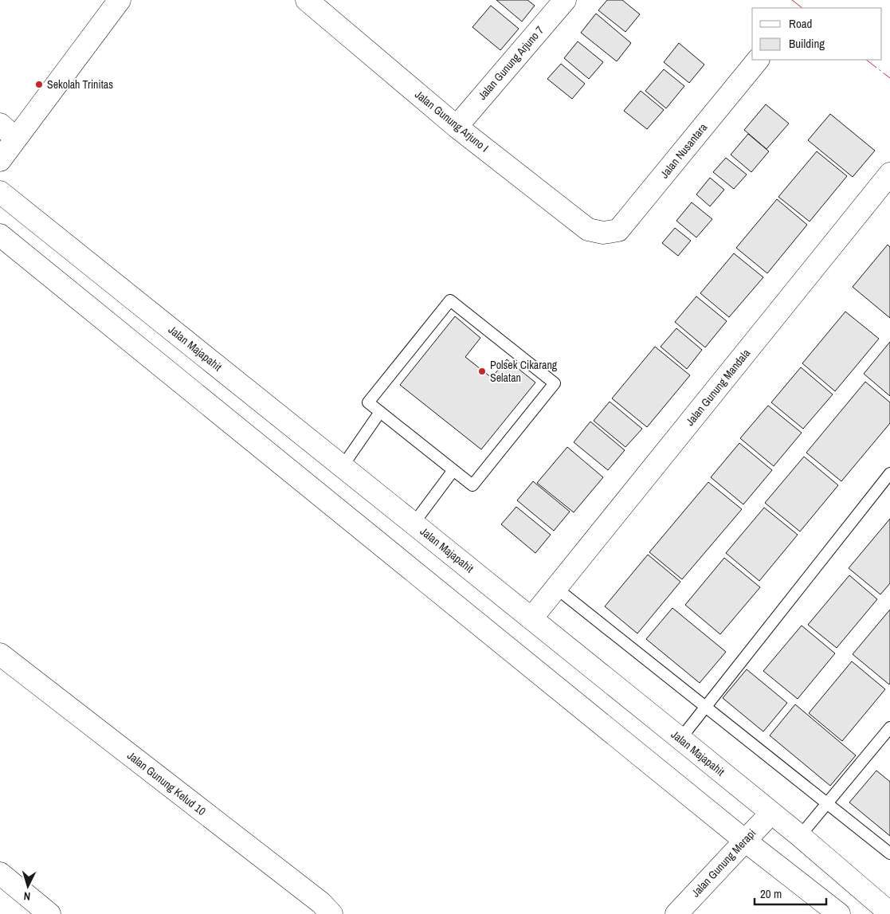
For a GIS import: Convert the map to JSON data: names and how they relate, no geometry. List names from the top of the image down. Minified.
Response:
{"streets":{"street":["Jalan Gunung Arjuno 7","Jalan Gunung Arjuno I","Jalan Nusantara","Jalan Majapahit","Jalan Gunung Mandala","Jalan Gunung Kelud 10","Jalan Gunung Merapi"]},"crossings":[["Jalan Gunung Arjuno 7","Jalan Gunung Arjuno I"],["Jalan Gunung Arjuno I","Jalan Nusantara"],["Jalan Majapahit","Jalan Gunung Mandala"],["Jalan Majapahit","Jalan Gunung Merapi"]],"places":["Sekolah Trinitas","Polsek Cikarang Selatan"],"legend":["Road","Building"],"scale_bar":"20 m","north":"bottom"}
